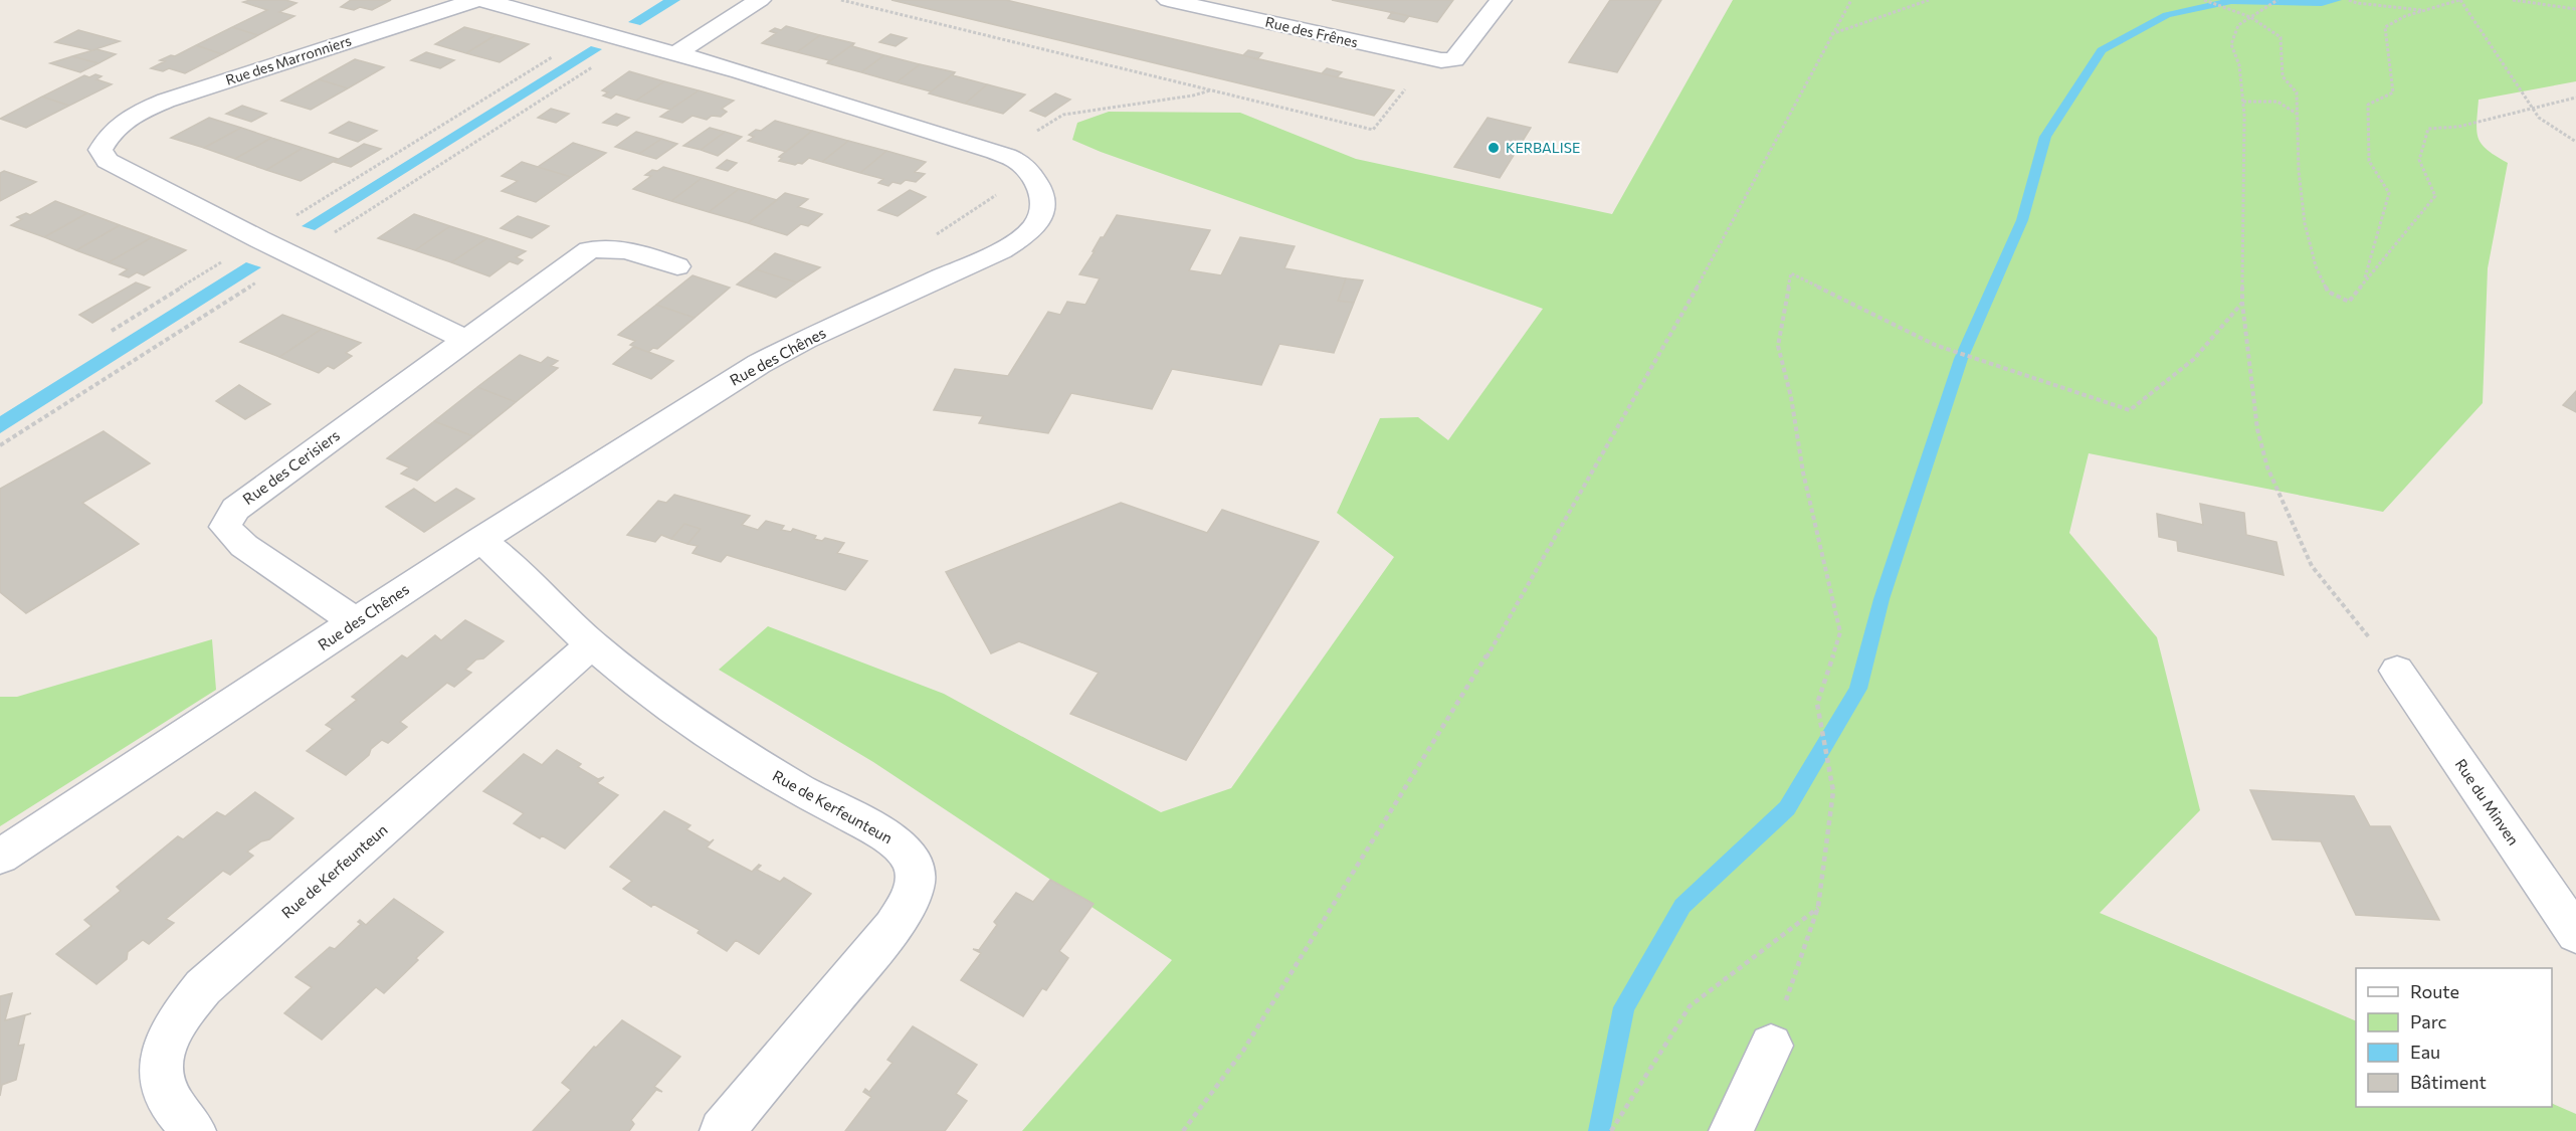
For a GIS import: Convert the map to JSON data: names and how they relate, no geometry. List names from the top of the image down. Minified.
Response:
{"streets":{"street":["Rue des Frênes","Rue des Marronniers","Rue des Chênes","Rue des Cerisiers","Rue du Minven","Rue de Kerfeunteun"]},"crossings":[["Rue des Chênes","Rue des Cerisiers"],["Rue des Chênes","Rue de Kerfeunteun"]],"places":["KERBALISE"],"legend":["Route","Parc","Eau","Bâtiment"]}
